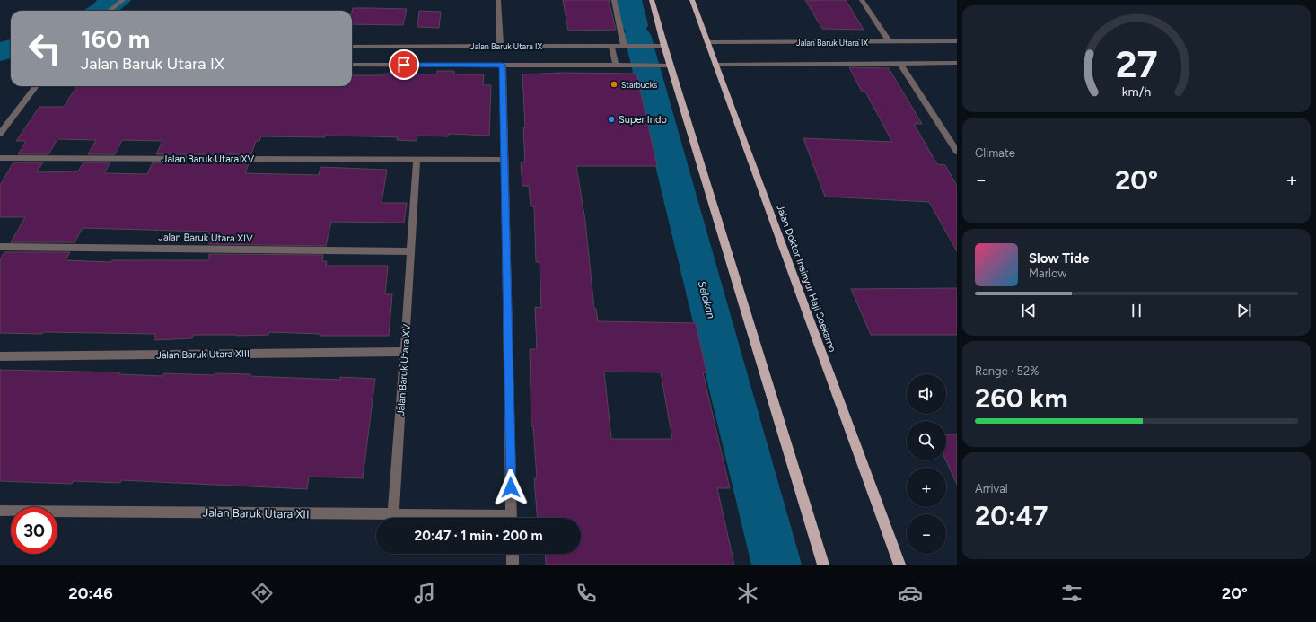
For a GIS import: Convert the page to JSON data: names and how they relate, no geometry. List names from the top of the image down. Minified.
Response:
{"streets":{"main road":["Jalan Doktor Insinyur Haji Soekarno"],"street":["Jalan Baruk Utara IX","Jalan Baruk Utara XV","Jalan Baruk Utara XIV","Jalan Baruk Utara XIII","Jalan Baruk Utara XII"]},"crossings":[["Jalan Baruk Utara IX","Jalan Baruk Utara XV"],["Jalan Baruk Utara IX","Jalan Doktor Insinyur Haji Soekarno"],["Jalan Baruk Utara XV","Jalan Baruk Utara XIV"],["Jalan Baruk Utara XV","Jalan Baruk Utara XIII"],["Jalan Baruk Utara XV","Jalan Baruk Utara XII"]],"water":["Selokan"],"places":["Starbucks","Super Indo"],"page":{"turn":["160 m","Jalan Baruk Utara IX"],"tile":["Climate",["Range · 52%","260 km"],["Arrival","20:47"]],"heat":["−","20°","+"],"song":["Slow Tide","Marlow"],"map_buttons":["+","−"],"limit":"30","trip":"20:47 · 1 min · 200 m","tabs":["20:46","20°"],"gauge":["27","km/h"]}}
